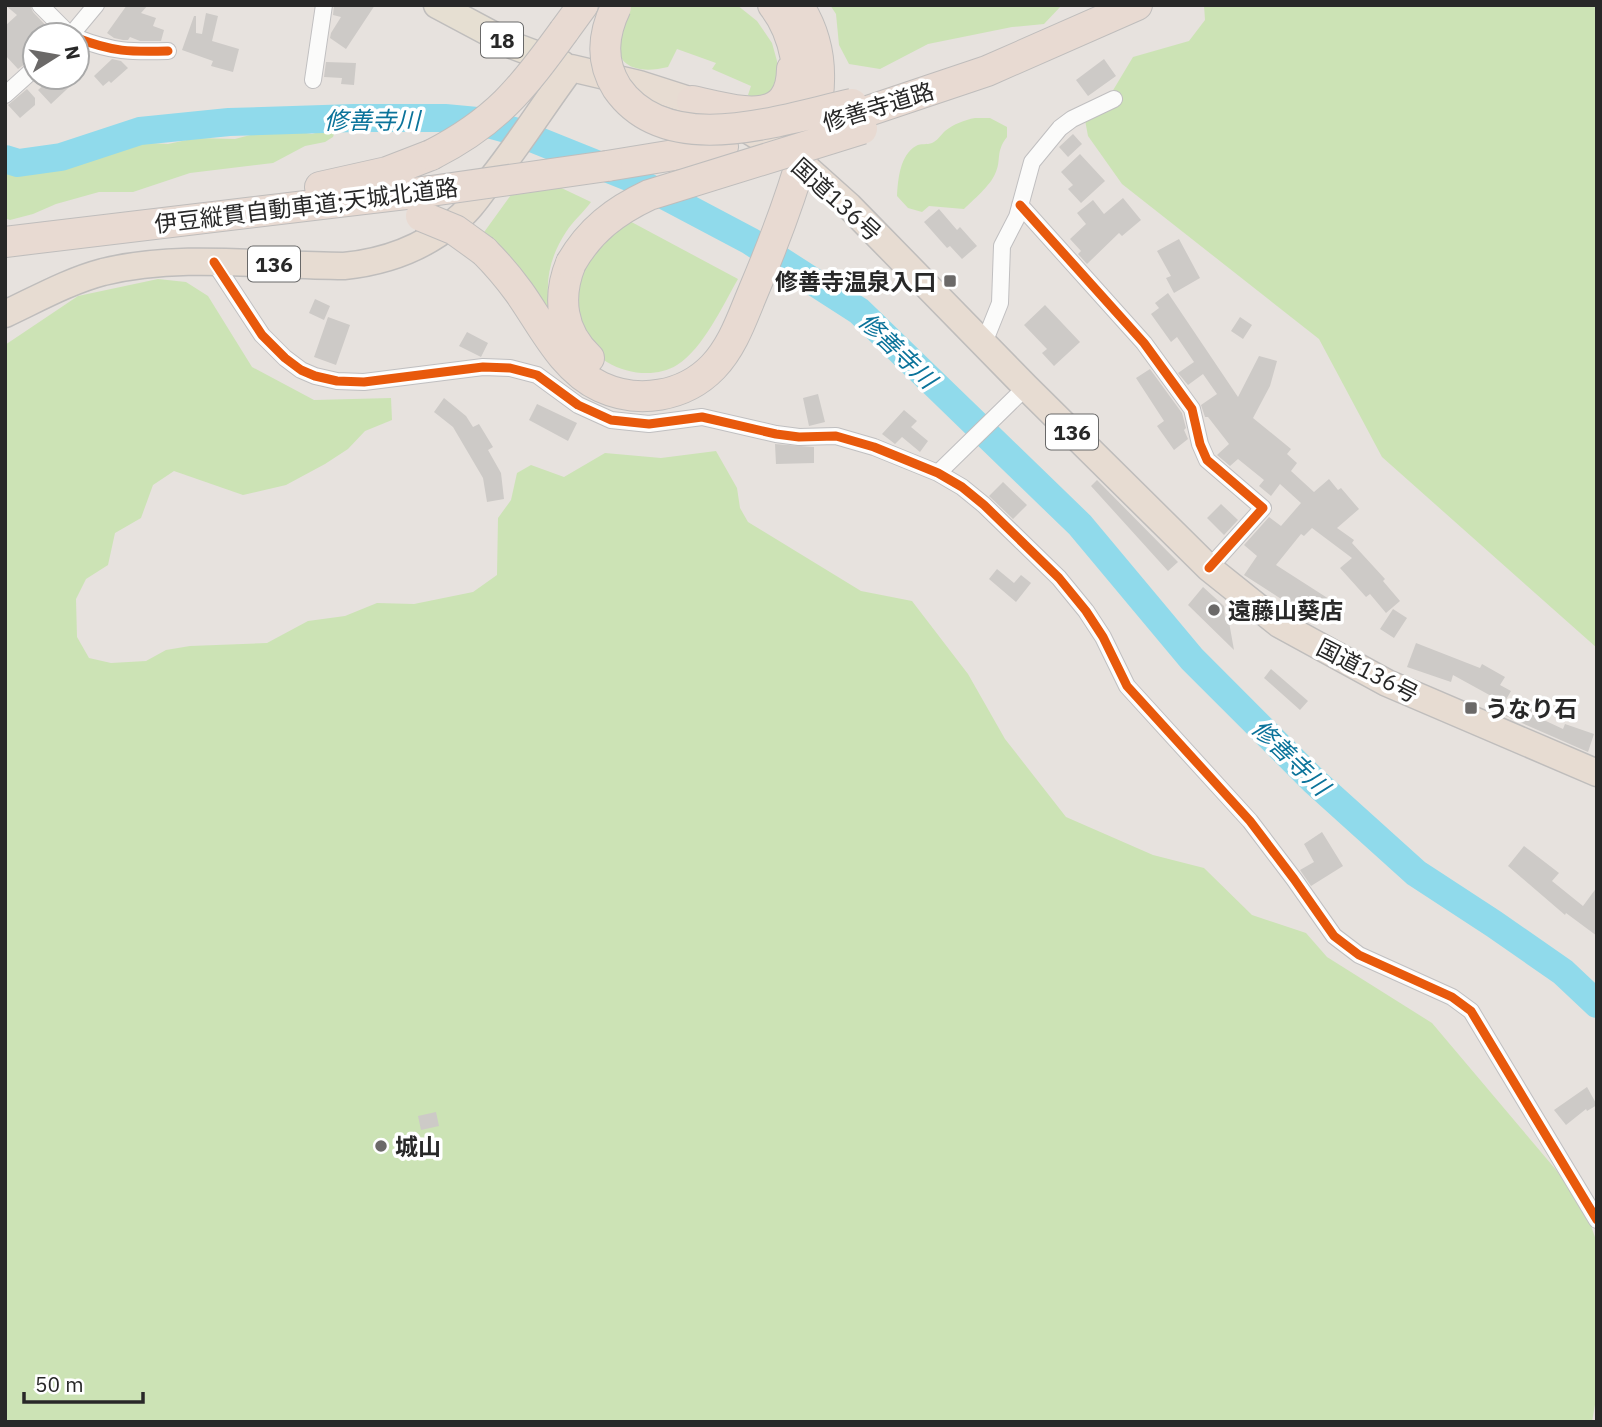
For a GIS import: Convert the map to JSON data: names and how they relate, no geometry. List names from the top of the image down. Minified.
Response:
{"streets":{"highway":["修善寺道路","国道136号","伊豆縦貫自動車道;天城北道路","136"],"main road":["18"]},"crossings":[["18","国道136号"],["18","136"],["修善寺道路","伊豆縦貫自動車道;天城北道路"],["国道136号","136"]],"water":["修善寺川"],"places":{"transit":["修善寺温泉入口","うなり石"],"other":["遠藤山葵店","城山"]},"scale_bar":"50 m","north":"right"}
